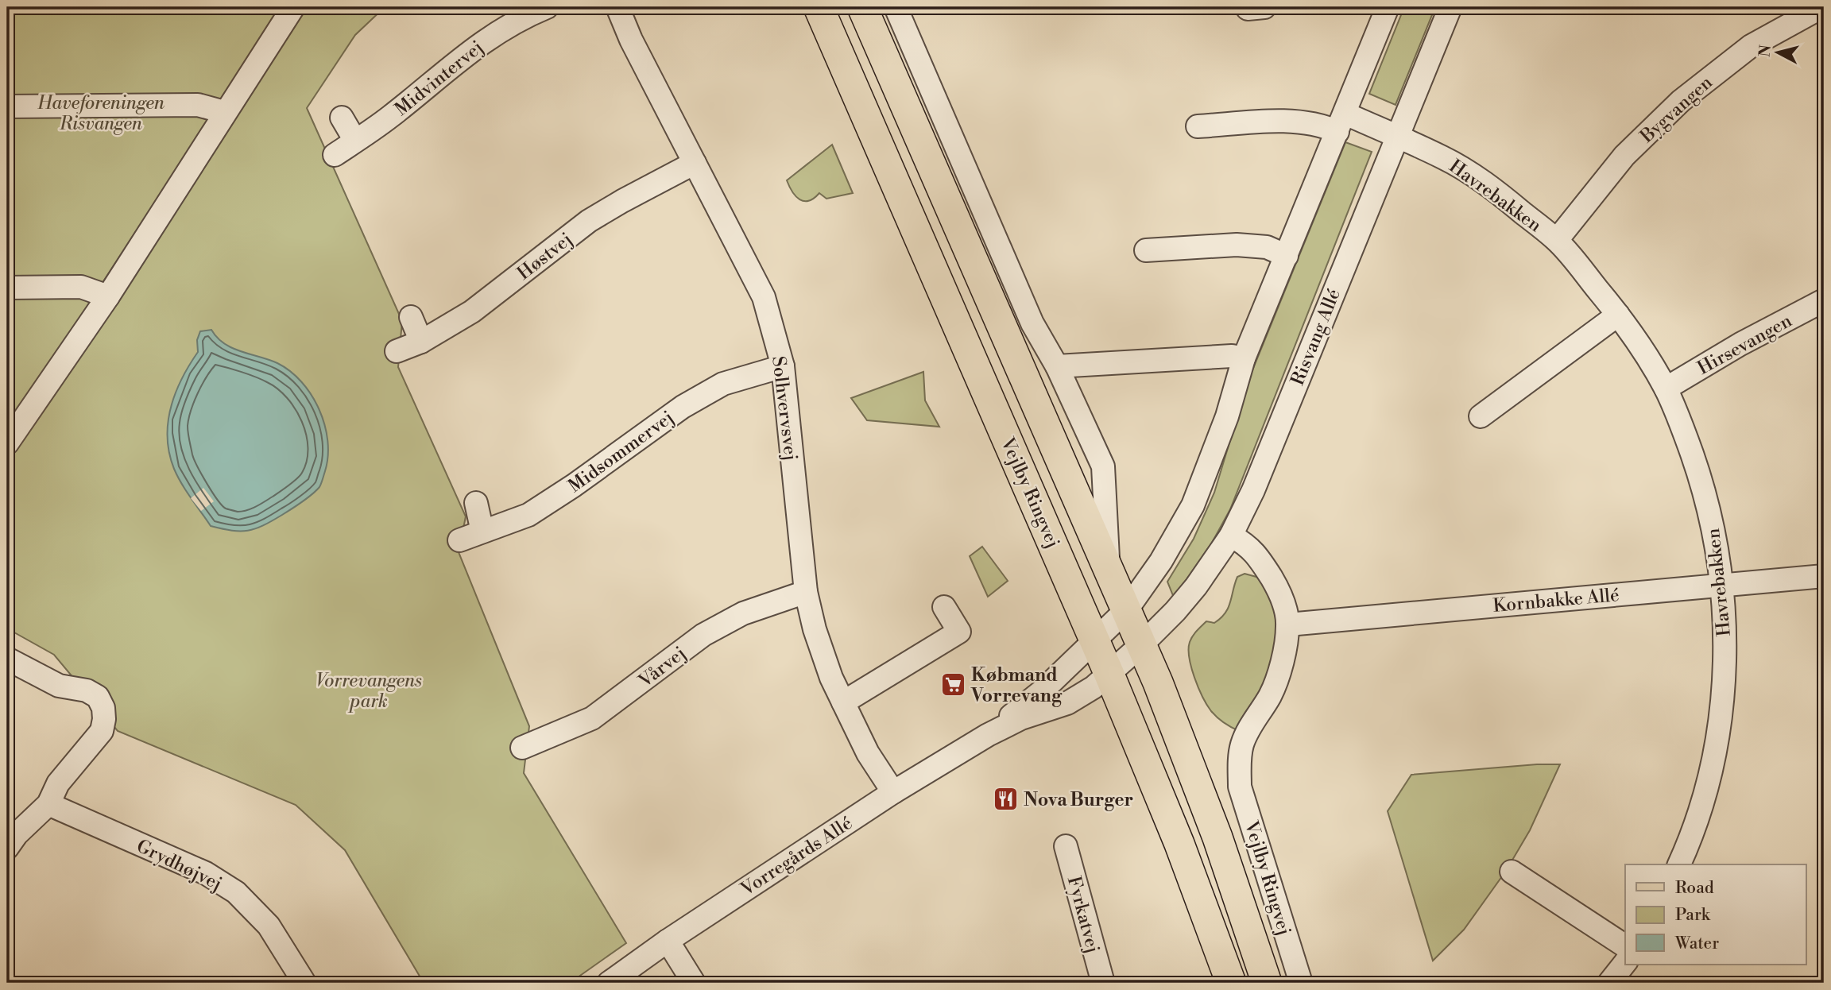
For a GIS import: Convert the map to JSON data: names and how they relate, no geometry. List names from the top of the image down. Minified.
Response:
{"streets":{"main road":["Vejlby Ringvej"],"street":["Midvintervej","Bygvangen","Havrebakken","Høstvej","Risvang Allé","Hirsevangen","Solhvervsvej","Midsommervej","Kornbakke Allé","Vårvej","Vorregårds Allé","Grydhøjvej","Fyrkatvej"]},"crossings":[["Bygvangen","Havrebakken"],["Havrebakken","Risvang Allé"],["Havrebakken","Hirsevangen"],["Havrebakken","Kornbakke Allé"],["Høstvej","Solhvervsvej"],["Risvang Allé","Vejlby Ringvej"],["Risvang Allé","Vorregårds Allé"],["Solhvervsvej","Midsommervej"],["Solhvervsvej","Vårvej"],["Solhvervsvej","Vorregårds Allé"],["Vejlby Ringvej","Kornbakke Allé"],["Vejlby Ringvej","Vorregårds Allé"]],"parks":["Haveforeningen Risvangen","Vorrevangens park"],"places":{"supermarket":["Købmand Vorrevang"],"restaurant":["Nova Burger"]},"legend":["Road","Park","Water"],"north":"left"}
